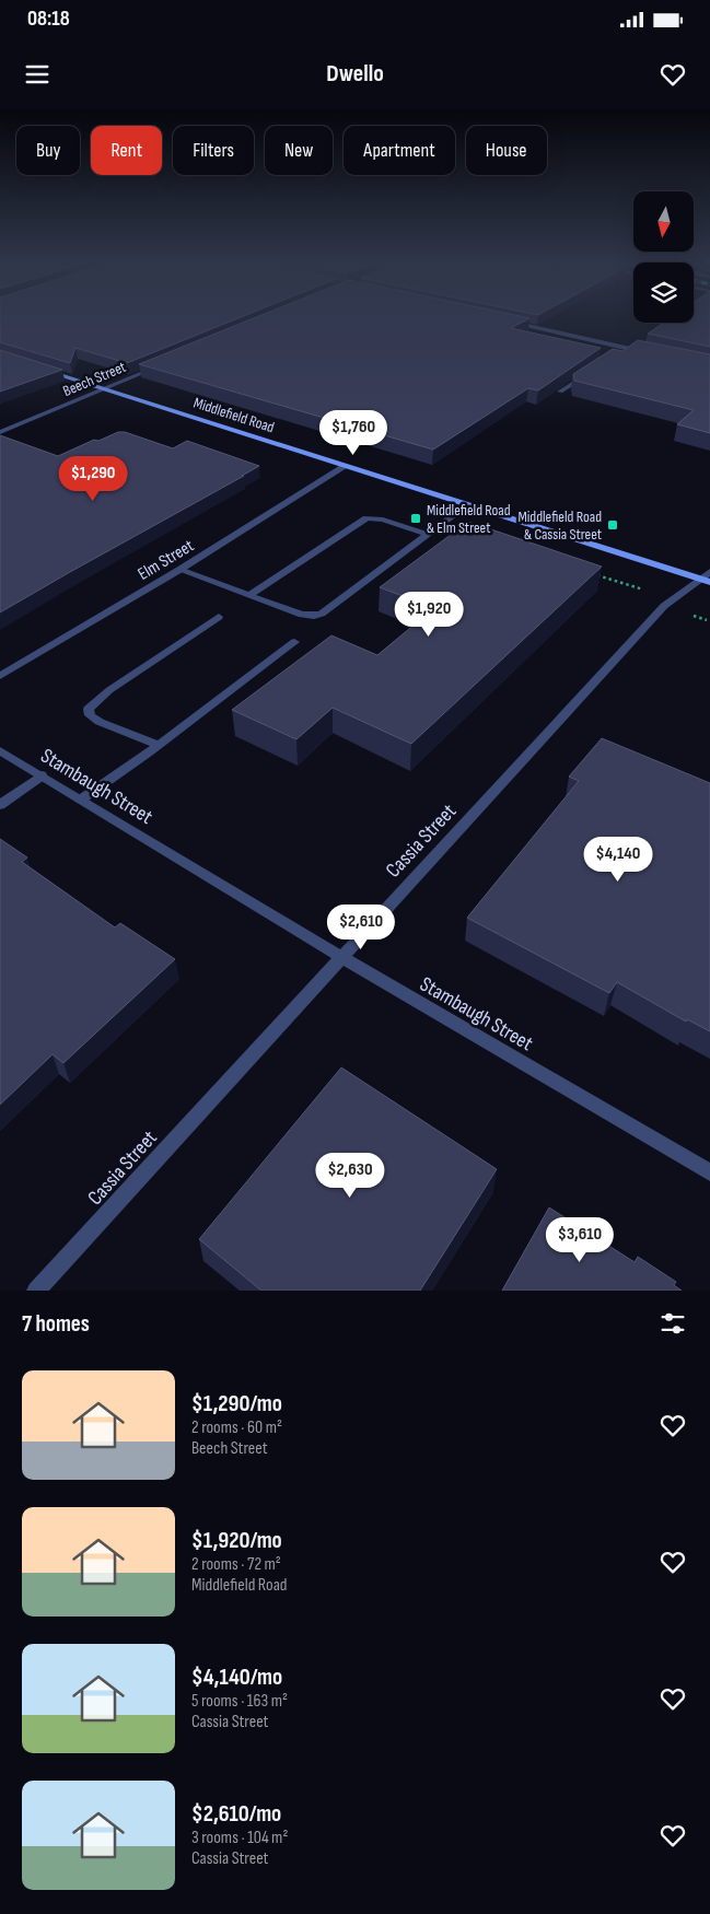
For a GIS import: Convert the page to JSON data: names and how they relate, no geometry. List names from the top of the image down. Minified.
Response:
{"streets":{"main road":["Middlefield Road"],"street":["Beech Street","Elm Street","Stambaugh Street","Cassia Street"]},"crossings":[["Beech Street","Middlefield Road"],["Middlefield Road","Elm Street"],["Middlefield Road","Cassia Street"],["Stambaugh Street","Cassia Street"]],"places":{"transit":["Middlefield Road & Elm Street","Middlefield Road & Cassia Street"]},"north":"bottom","page":{"status":"08:18","header":"Dwello","chip":["Buy","Rent","Filters","New","Apartment","House"],"price":["$1,760","$1,290","$1,920","$4,140","$2,610","$2,630","$3,610"],"heading":"7 homes","list":[{"name":"$1,290/mo","note":"2 rooms · 60 m² · Beech Street"},{"name":"$1,920/mo","note":"2 rooms · 72 m² · Middlefield Road"},{"name":"$4,140/mo","note":"5 rooms · 163 m² · Cassia Street"},{"name":"$2,610/mo","note":"3 rooms · 104 m² · Cassia Street"}]}}
